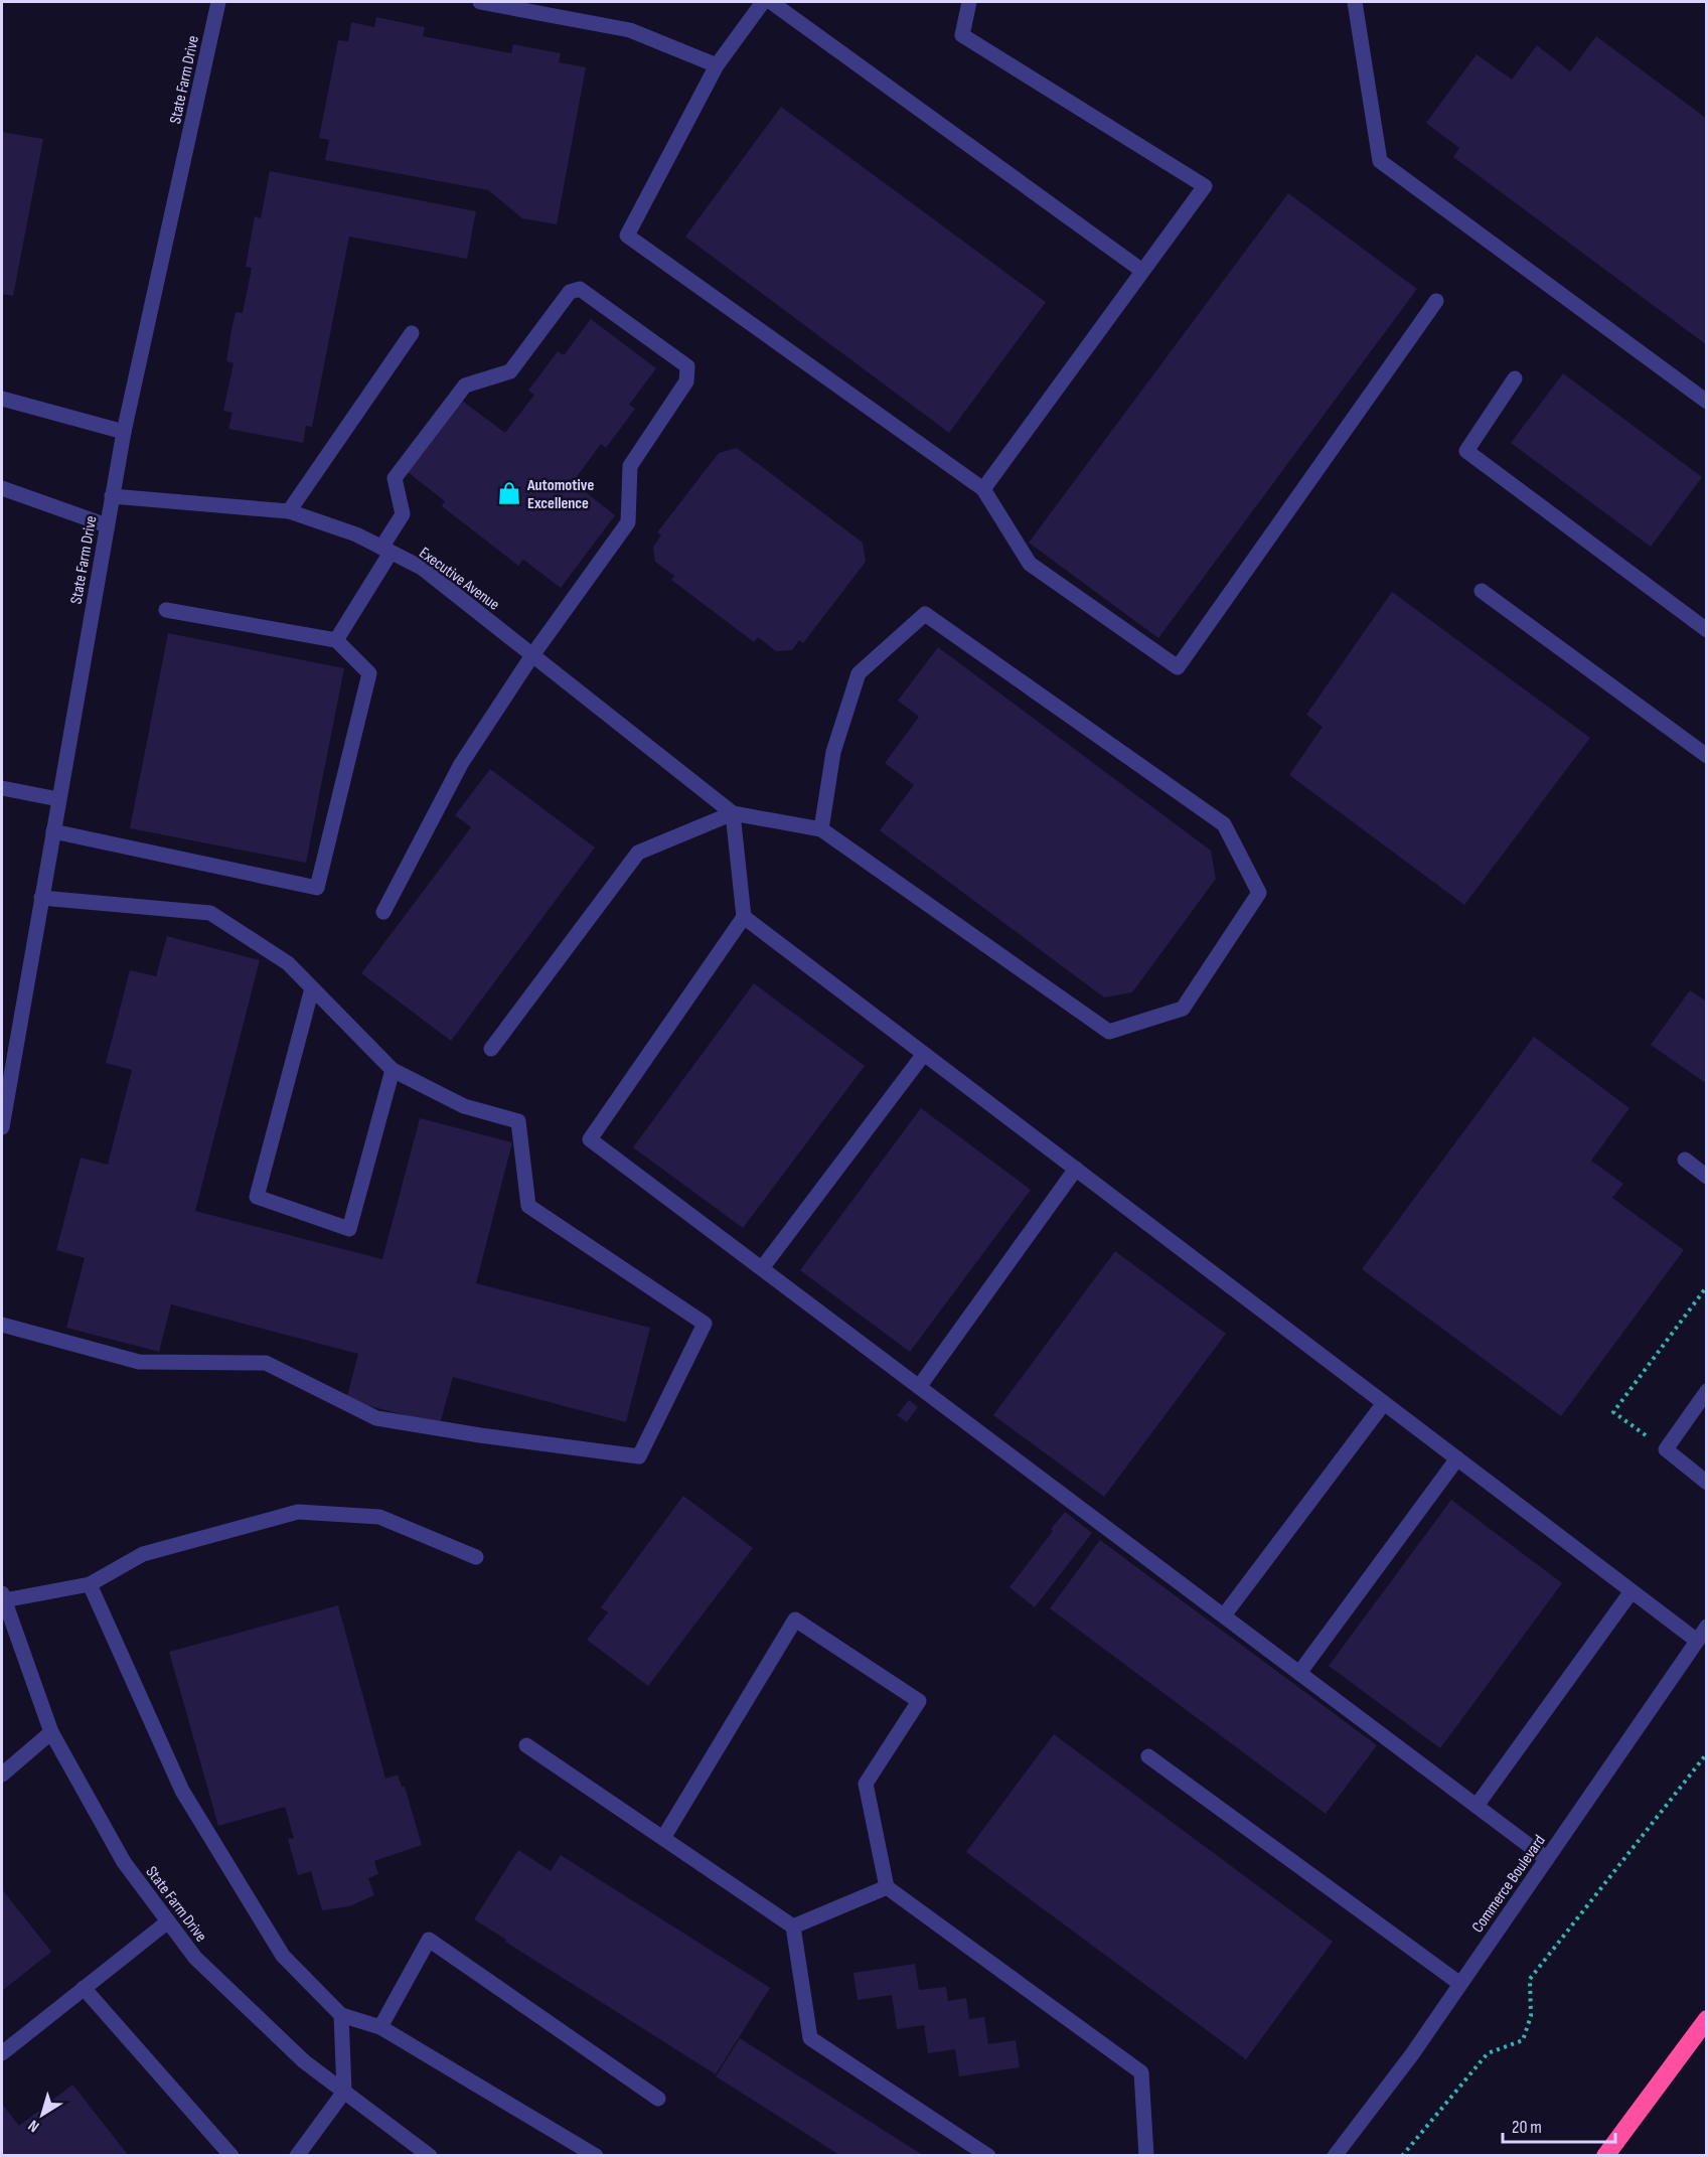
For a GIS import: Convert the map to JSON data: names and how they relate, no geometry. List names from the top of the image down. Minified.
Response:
{"streets":{"street":["State Farm Drive","Executive Avenue","Commerce Boulevard"]},"crossings":[["State Farm Drive","Executive Avenue"]],"places":{"shop":["Automotive Excellence"]},"scale_bar":"20 m","north":"bottom left"}
